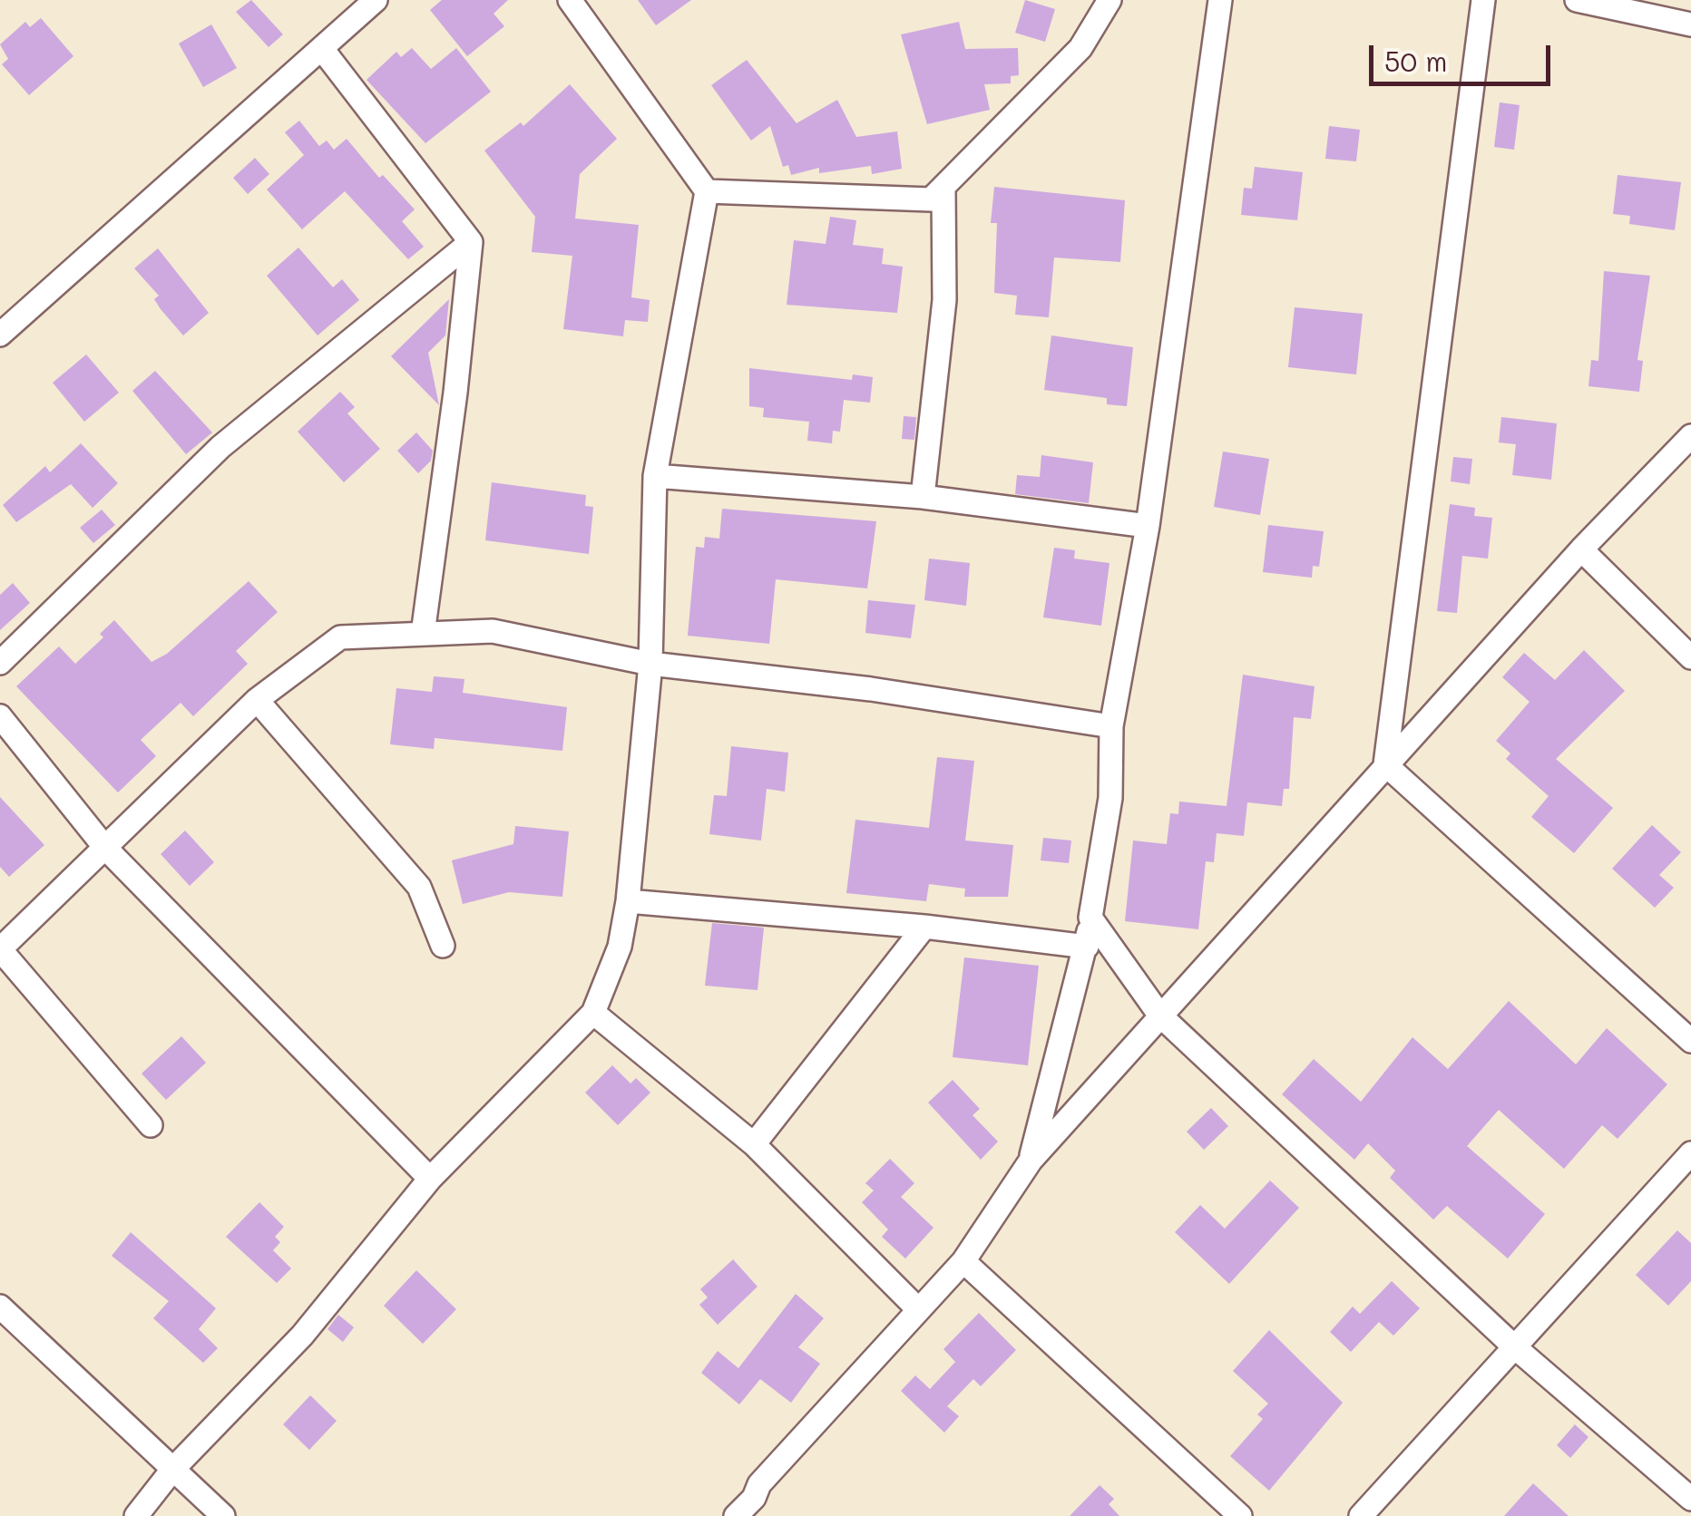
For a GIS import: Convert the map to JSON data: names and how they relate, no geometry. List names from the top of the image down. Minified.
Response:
{"scale_bar":"50 m"}
